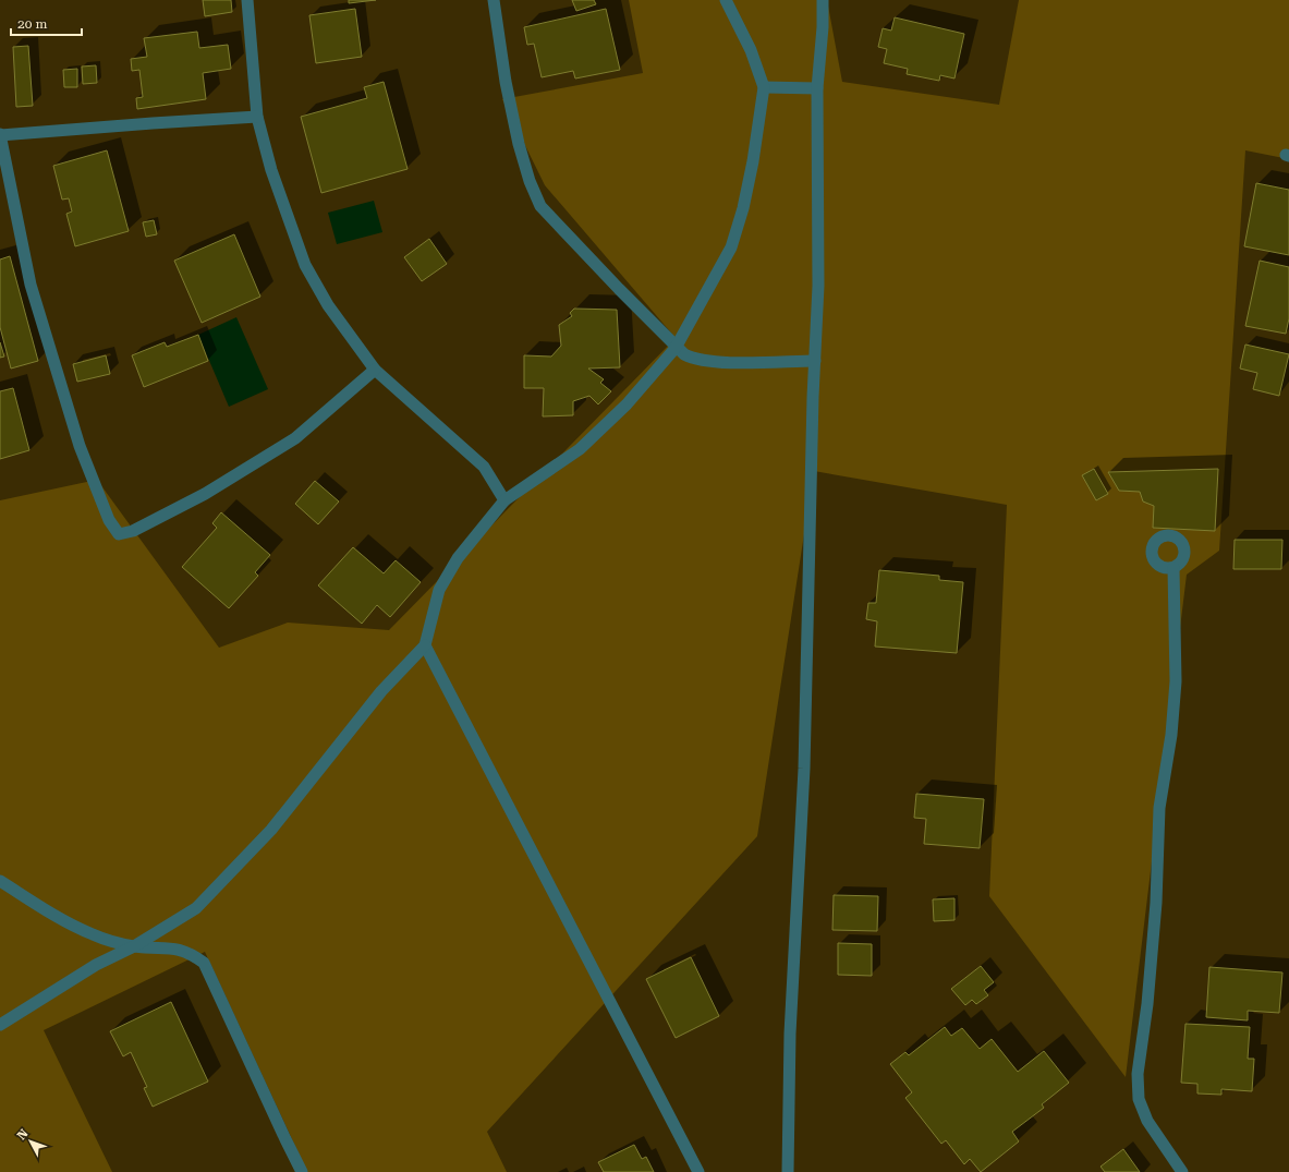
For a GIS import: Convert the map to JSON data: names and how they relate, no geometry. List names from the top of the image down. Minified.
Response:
{"scale_bar":"20 m","north":"top left"}
